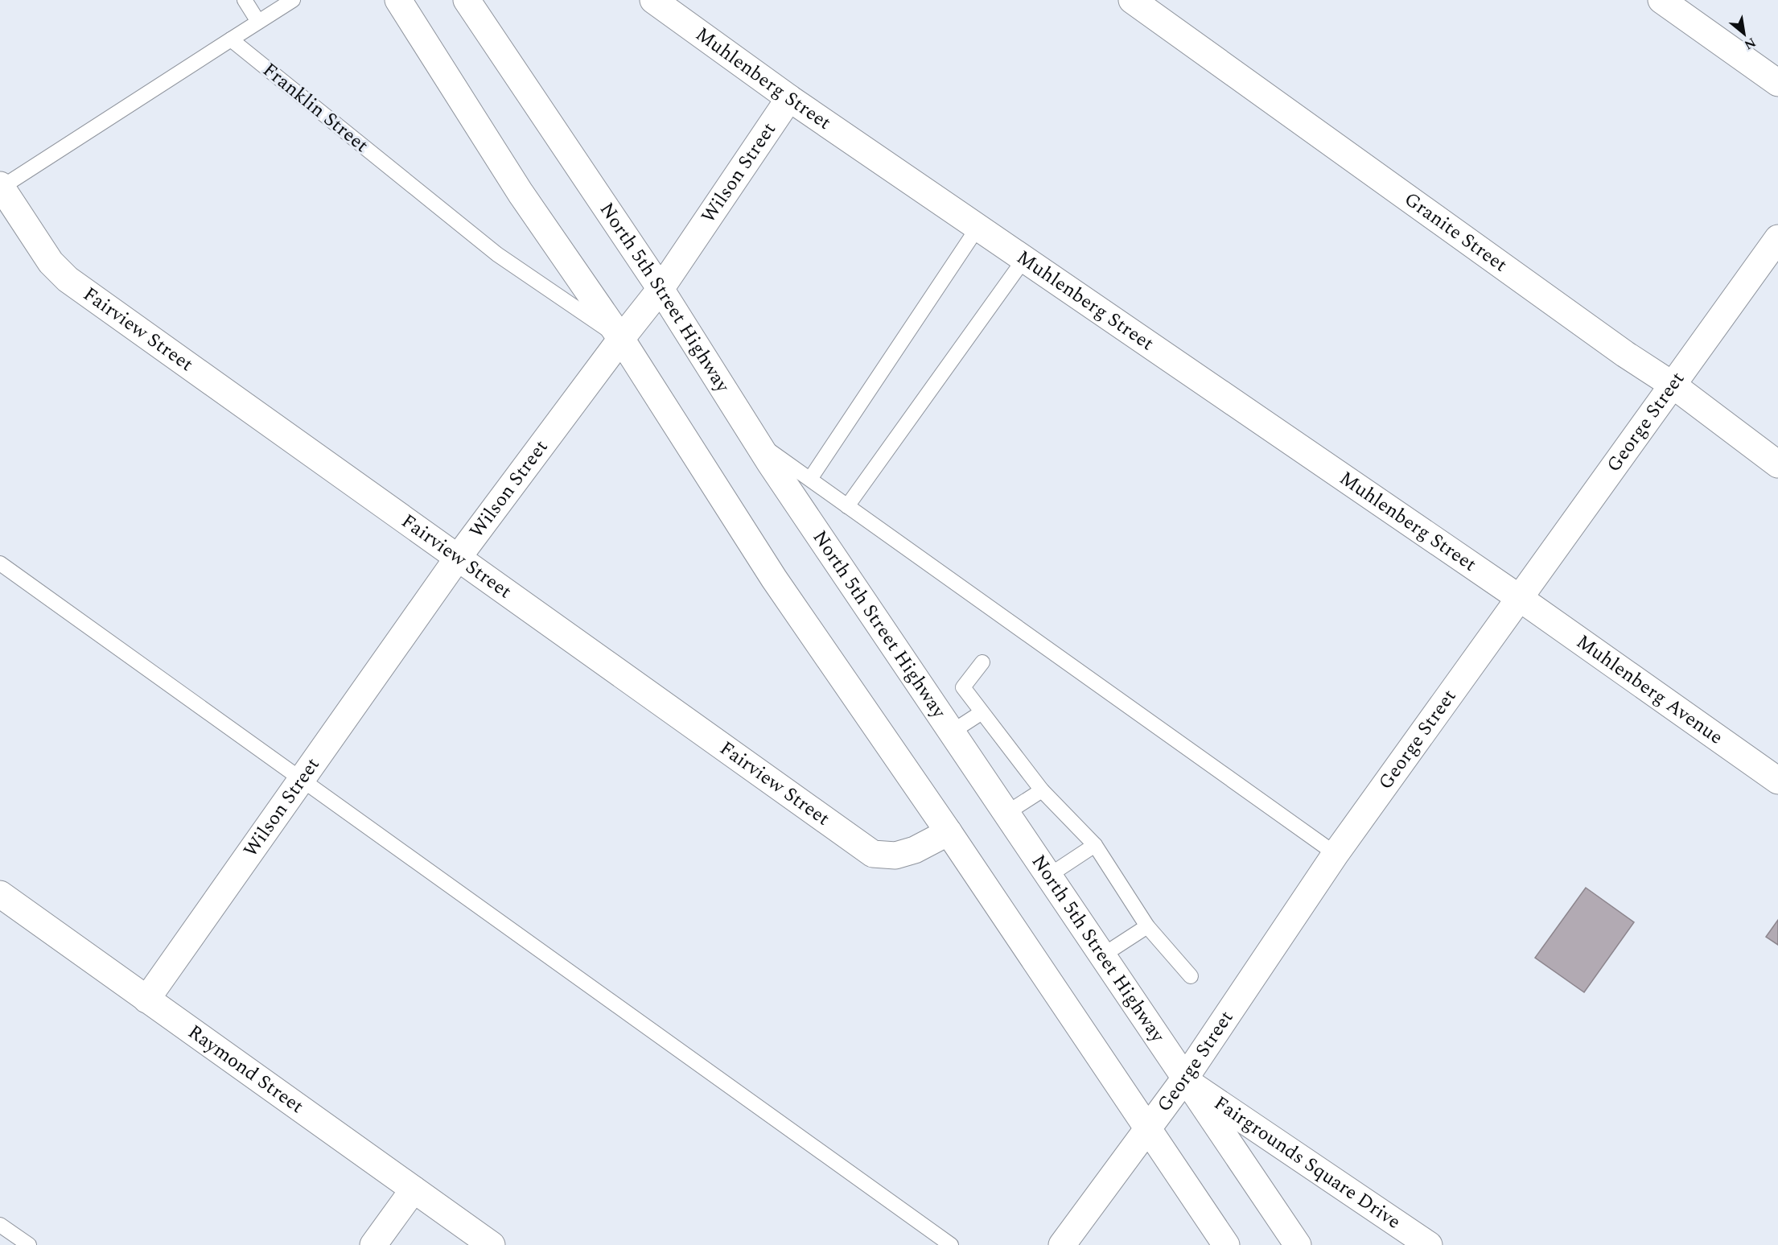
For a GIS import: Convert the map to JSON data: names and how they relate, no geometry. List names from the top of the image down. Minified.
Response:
{"streets":{"street":["Muhlenberg Street","Wilson Street","Granite Street","North 5th Street Highway","Fairview Street","George Street","Muhlenberg Avenue","Raymond Street","Fairgrounds Square Drive"],"lane":["Franklin Street"]},"crossings":[["Muhlenberg Street","Wilson Street"],["Muhlenberg Street","George Street"],["Muhlenberg Street","Muhlenberg Avenue"],["Franklin Street","Wilson Street"],["Wilson Street","North 5th Street Highway"],["Wilson Street","Fairview Street"],["Wilson Street","Raymond Street"],["Granite Street","George Street"],["North 5th Street Highway","George Street"],["North 5th Street Highway","Fairgrounds Square Drive"],["George Street","Muhlenberg Avenue"],["George Street","Fairgrounds Square Drive"]],"north":"bottom right"}
